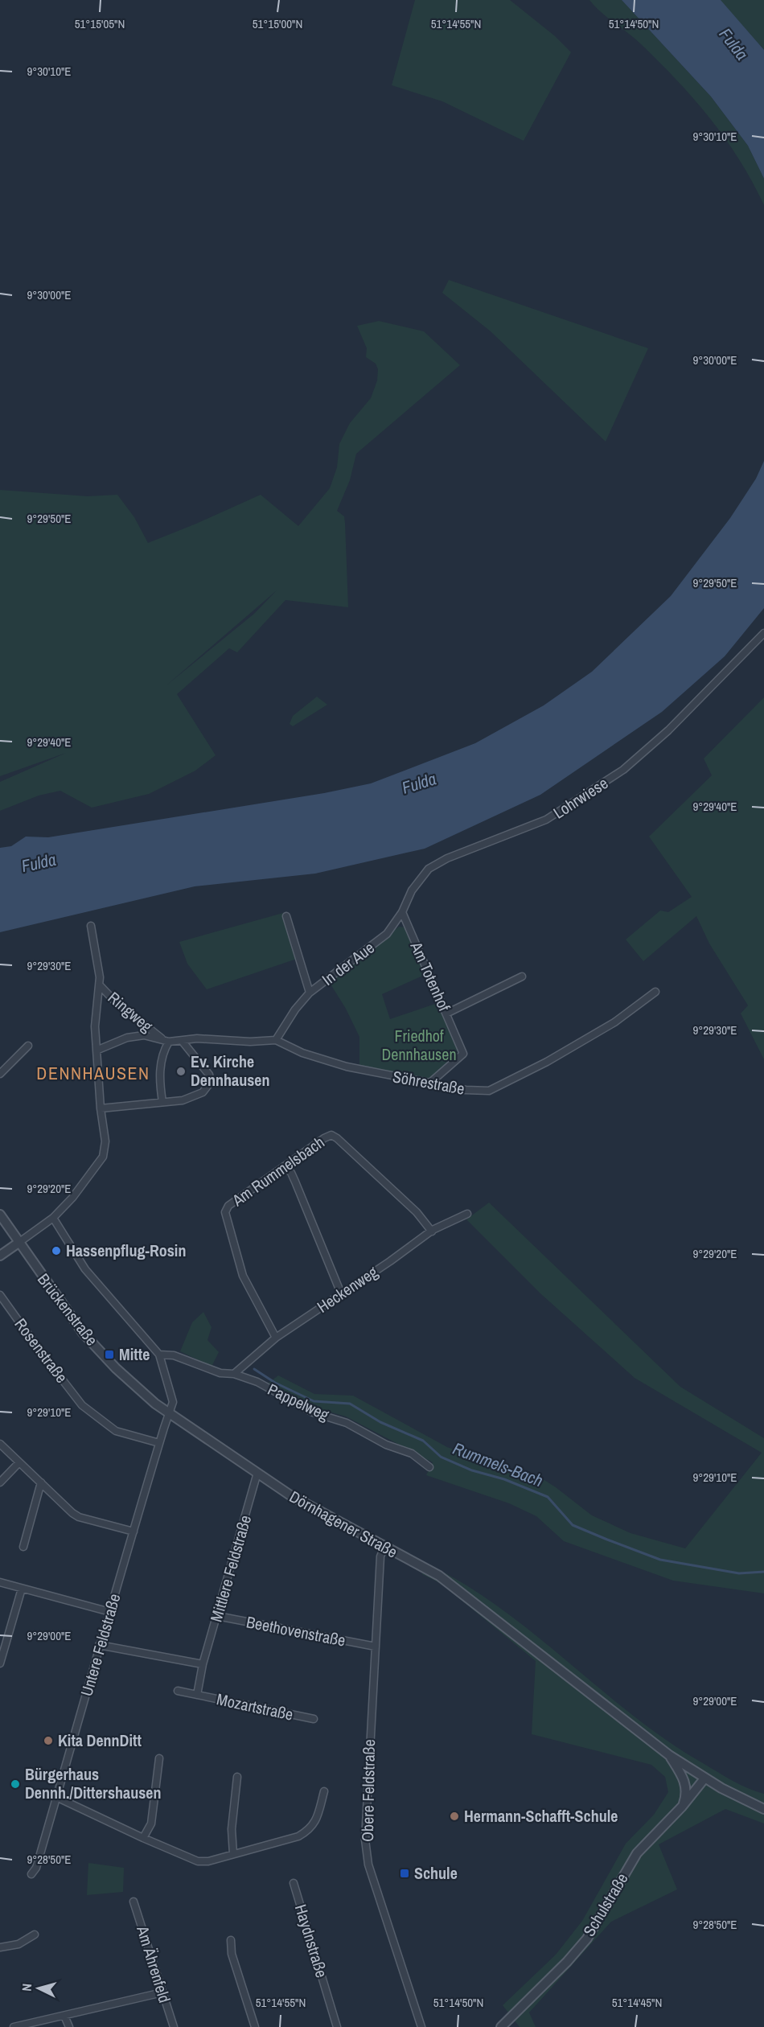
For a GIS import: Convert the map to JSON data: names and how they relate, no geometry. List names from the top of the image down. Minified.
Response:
{"streets":{"street":["Lohrwiese","In der Aue","Am Totenhof","Ringweg","Söhrestraße","Am Rummelsbach","Heckenweg","Brückenstraße","Rosenstraße","Pappelweg","Dörnhagener Straße","Mittlere Feldstraße","Beethovenstraße","Untere Feldstraße","Mozartstraße","Obere Feldstraße","Schulstraße","Haydnstraße","Am Ährenfeld"]},"crossings":[["Lohrwiese","In der Aue"],["Lohrwiese","Am Totenhof"],["In der Aue","Söhrestraße"],["Am Totenhof","Söhrestraße"],["Ringweg","Söhrestraße"],["Am Rummelsbach","Heckenweg"],["Heckenweg","Pappelweg"],["Brückenstraße","Dörnhagener Straße"],["Brückenstraße","Untere Feldstraße"],["Rosenstraße","Untere Feldstraße"],["Dörnhagener Straße","Mittlere Feldstraße"],["Dörnhagener Straße","Untere Feldstraße"],["Dörnhagener Straße","Obere Feldstraße"],["Dörnhagener Straße","Schulstraße"],["Mittlere Feldstraße","Beethovenstraße"],["Mittlere Feldstraße","Mozartstraße"],["Beethovenstraße","Obere Feldstraße"]],"districts":["DENNHAUSEN"],"water":["Fulda","Rummels-Bach"],"parks":["Friedhof Dennhausen"],"places":{"other":["Ev. Kirche Dennhausen","Hassenpflug-Rosin","Kita DennDitt","Bürgerhaus Dennh./Dittershausen","Hermann-Schafft-Schule"],"transit":["Mitte","Schule"]},"north":"left","coordinates":["51°15'05\"N","51°15'00\"N","51°14'55\"N","51°14'50\"N","9°30'10\"E","9°30'00\"E","9°29'50\"E","9°29'40\"E","9°29'30\"E","9°29'20\"E","9°29'10\"E","9°29'00\"E","9°28'50\"E","51°14'45\"N"]}
